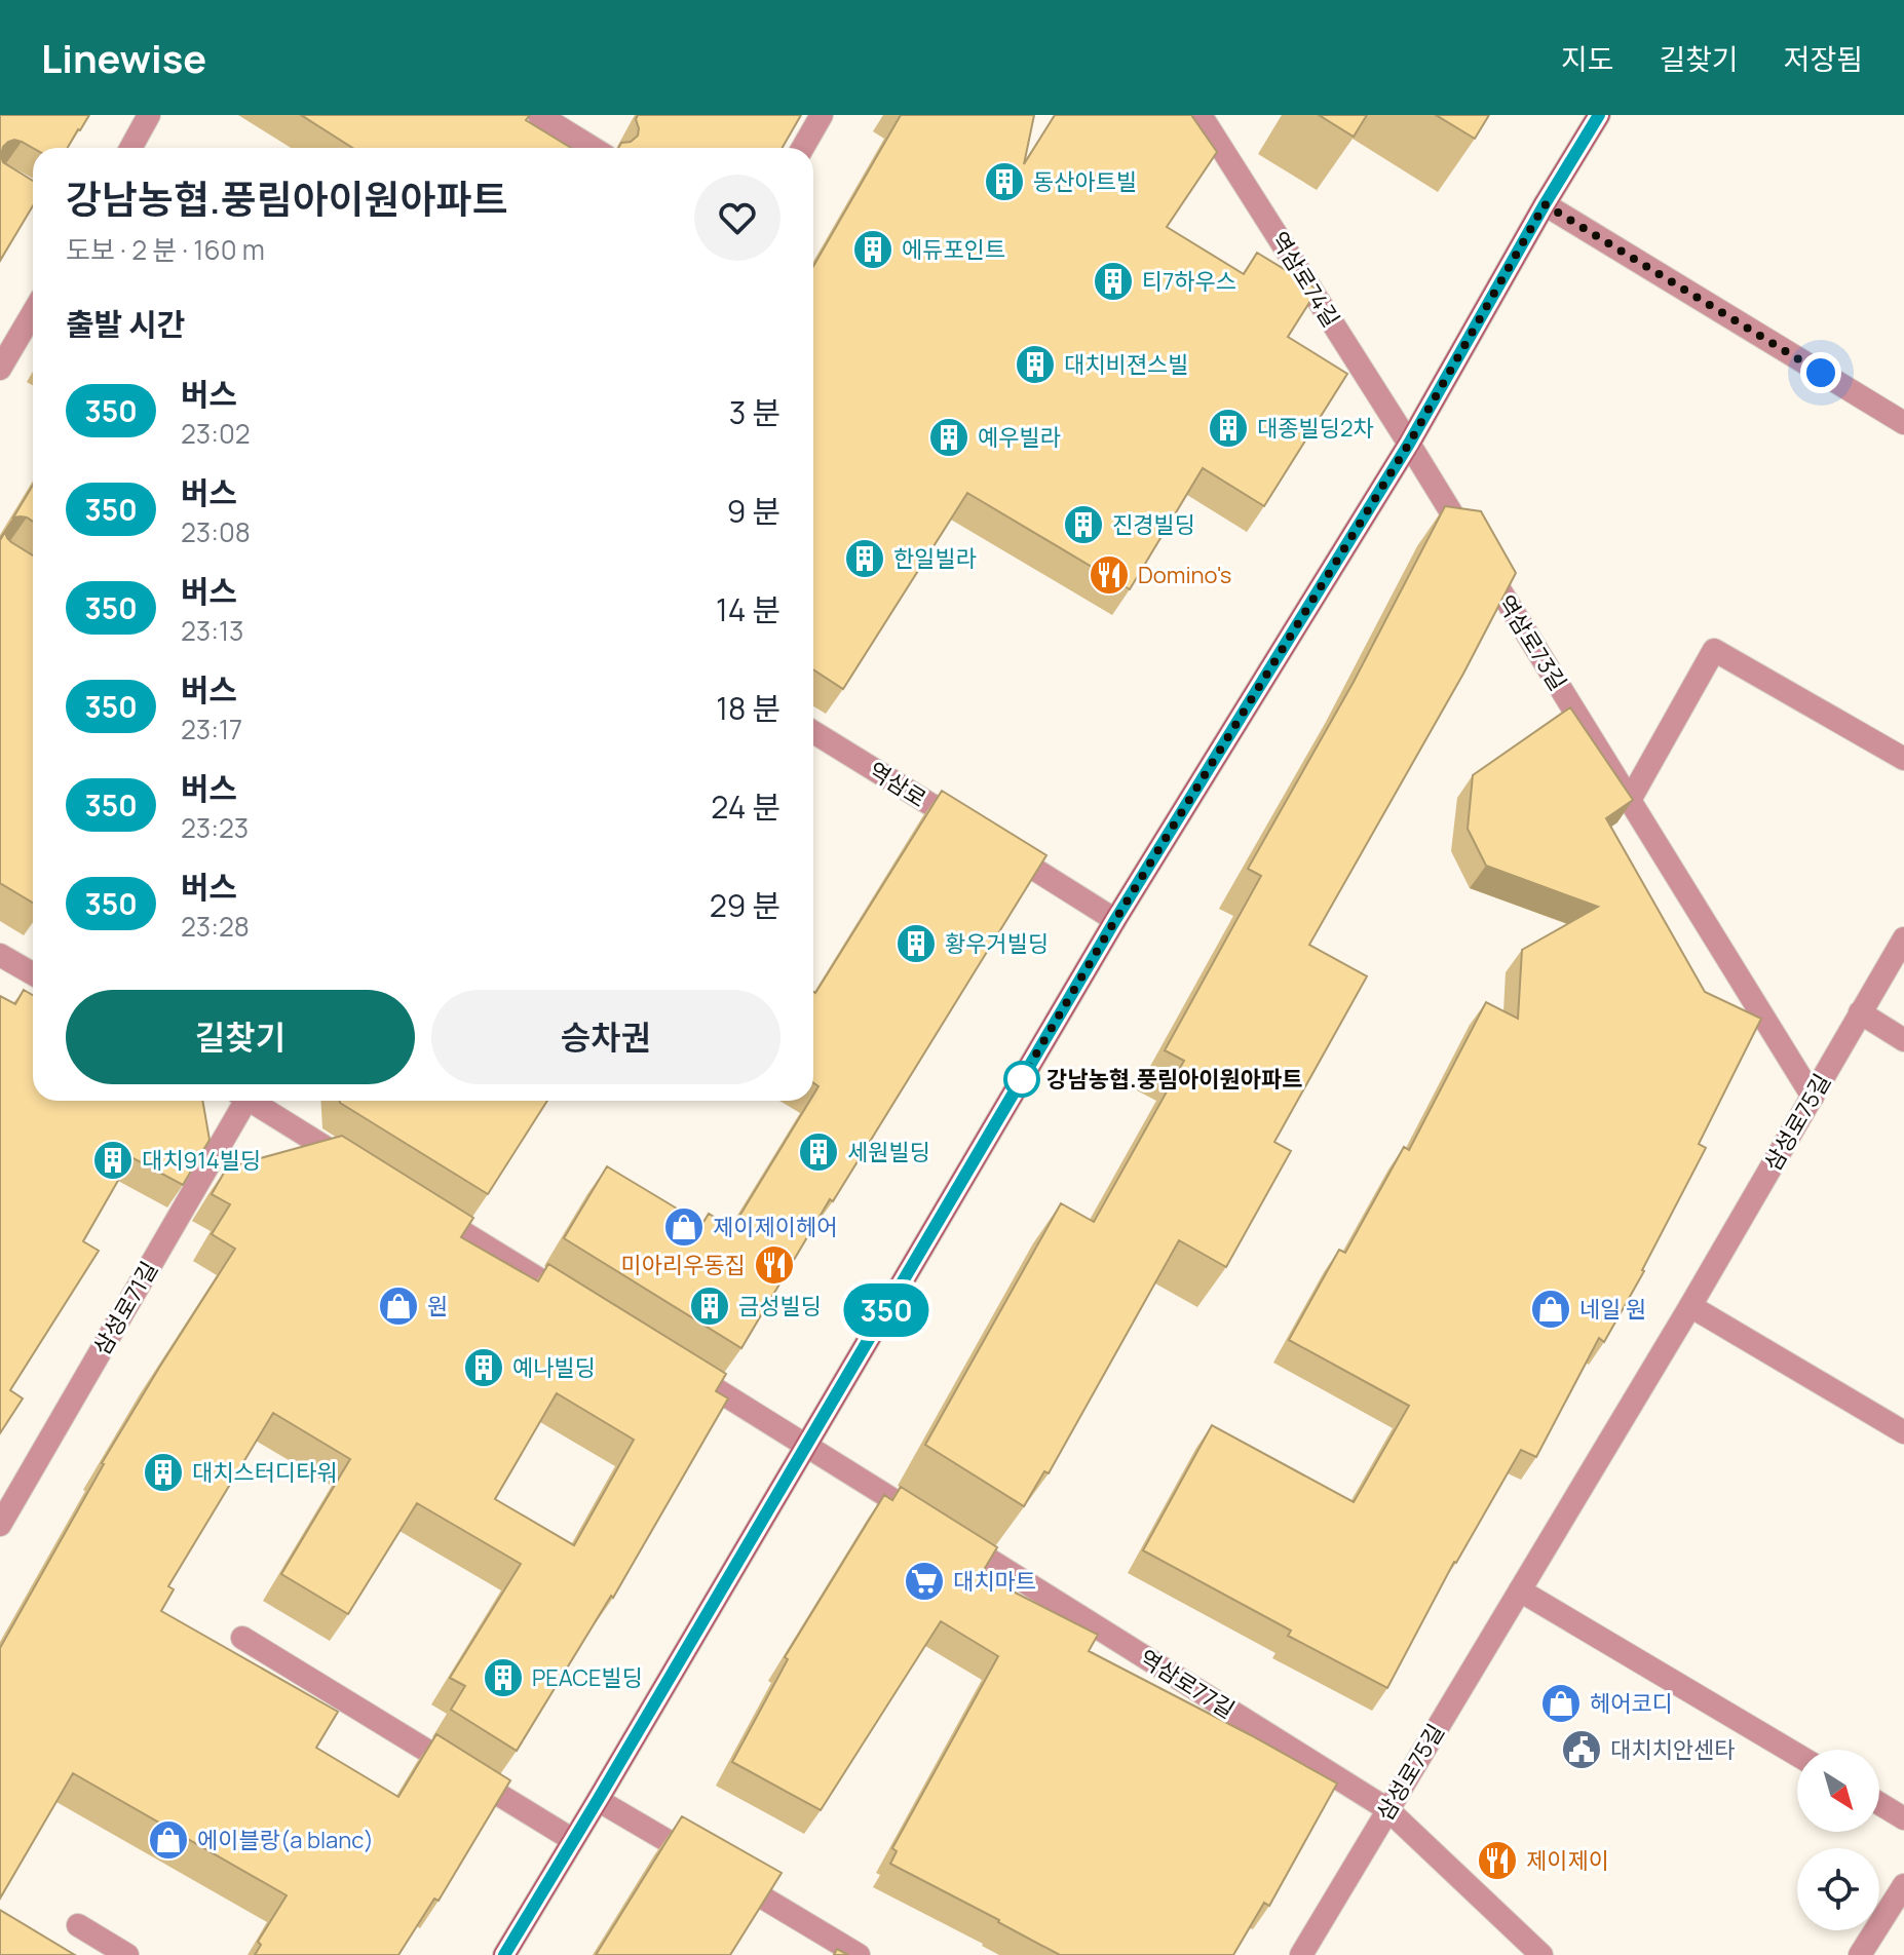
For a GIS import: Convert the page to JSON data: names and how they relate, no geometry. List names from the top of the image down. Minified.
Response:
{"streets":{"street":["역삼로74길","역삼로73길","역삼로","삼성로75길","삼성로71길","역삼로77길"]},"crossings":[["역삼로74길","역삼로73길"],["역삼로73길","삼성로75길"],["삼성로75길","역삼로77길"]],"places":{"building":["동산아트빌","에듀포인트","티7하우스","대치비젼스빌","대종빌딩2차","예우빌라","진경빌딩","한일빌라","황우거빌딩","세원빌딩","대치914빌딩","금성빌딩","예나빌딩","대치스터디타워","PEACE빌딩"],"restaurant":["Domino's","미아리우동집","제이제이"],"other":["강남농협.풍림아이원아파트"],"shop":["제이제이헤어","원","네일 원","헤어코디","에이블랑(a blanc)"],"supermarket":["대치마트"],"public building":["대치치안센타"]},"lines":["bus line 350"],"north":"bottom right","page":{"header":"Linewise","nav":["지도","길찾기","저장됨"],"on_map":"350","heading":[["강남농협.풍림아이원아파트","도보 · 2 분 · 160 m"],"출발 시간"],"list":[{"mark":"350","name":"버스","note":"23:02","value":"3 분"},{"mark":"350","name":"버스","note":"23:08","value":"9 분"},{"mark":"350","name":"버스","note":"23:13","value":"14 분"},{"mark":"350","name":"버스","note":"23:17","value":"18 분"},{"mark":"350","name":"버스","note":"23:23","value":"24 분"},{"mark":"350","name":"버스","note":"23:28","value":"29 분"}],"buttons":["길찾기","승차권"]}}
